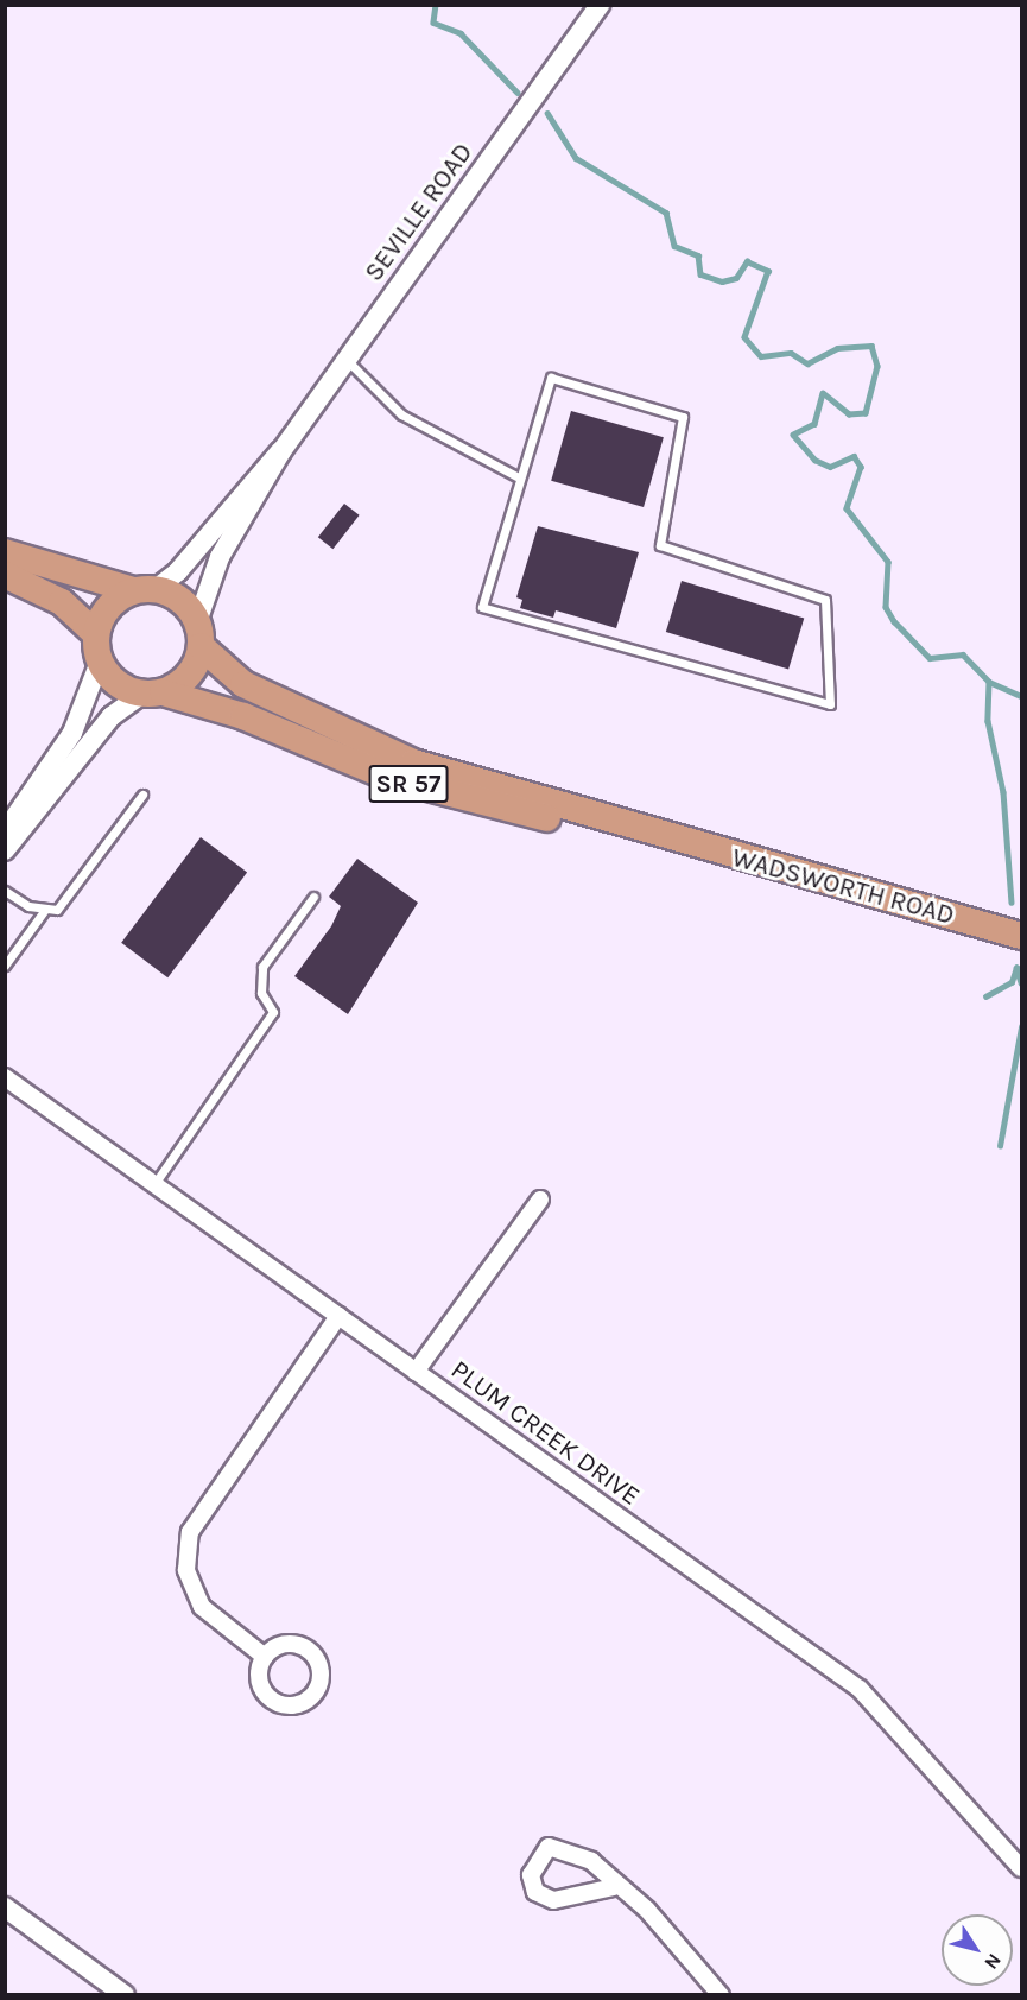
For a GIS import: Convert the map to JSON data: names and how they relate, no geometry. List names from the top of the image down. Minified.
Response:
{"streets":{"highway":["SR 57","WADSWORTH ROAD"],"street":["SEVILLE ROAD","PLUM CREEK DRIVE"]},"crossings":[["SEVILLE ROAD","WADSWORTH ROAD"]],"north":"bottom right"}
